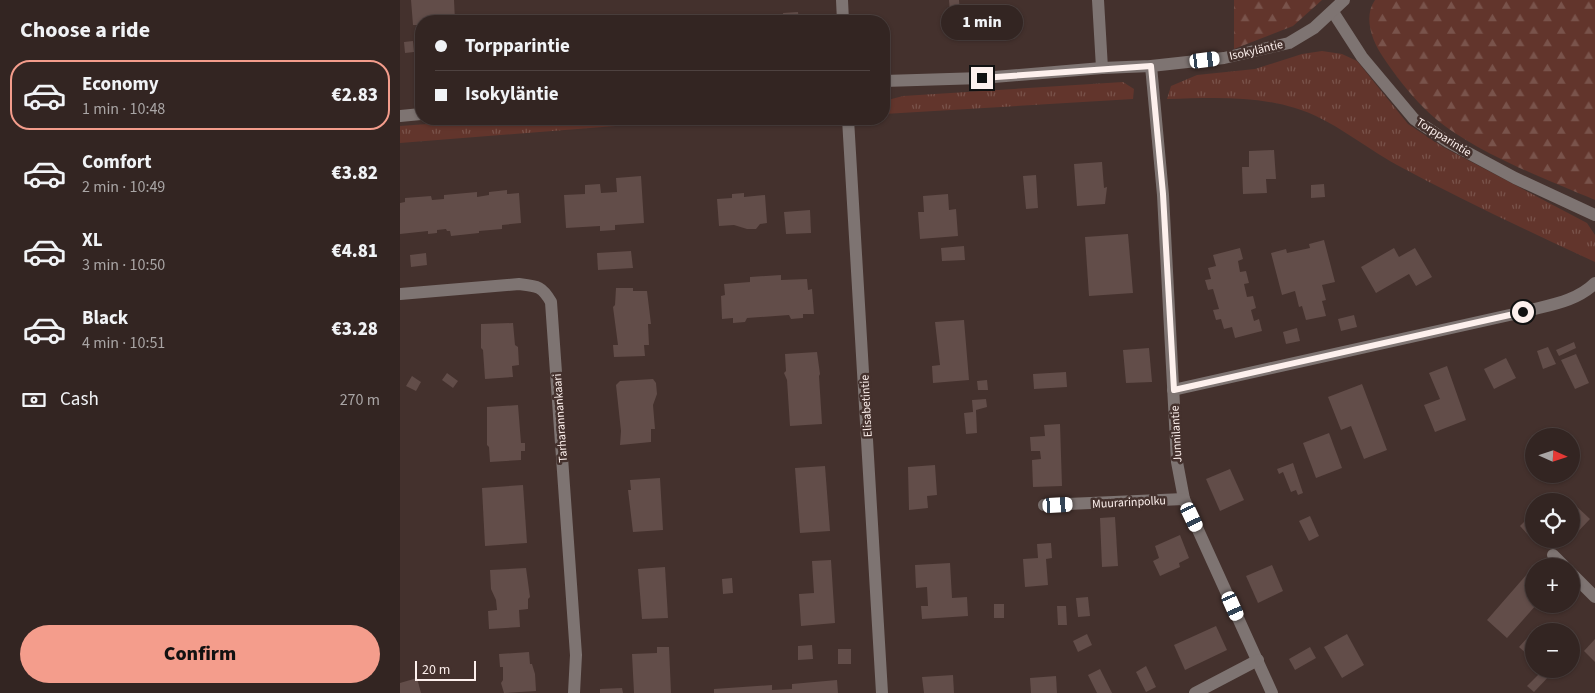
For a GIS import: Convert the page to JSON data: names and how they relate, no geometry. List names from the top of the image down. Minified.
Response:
{"streets":{"street":["Isokyläntie","Torpparintie","Elisabetintie","Tarharannankaari","Junnilantie","Muurarinpolku"]},"crossings":[["Isokyläntie","Torpparintie"],["Isokyläntie","Junnilantie"],["Junnilantie","Muurarinpolku"]],"scale_bar":"20 m","north":"right","page":{"heading":"Choose a ride","bubble":"1 min","banner":["Torpparintie","Isokyläntie"],"list":[{"name":"Economy","note":"1 min · 10:48","value":"€2.83"},{"name":"Comfort","note":"2 min · 10:49","value":"€3.82"},{"name":"XL","note":"3 min · 10:50","value":"€4.81"},{"name":"Black","note":"4 min · 10:51","value":"€3.28"}],"pay":["Cash","270 m"],"map_buttons":["+","−"],"buttons":"Confirm","scale":"20 m"}}
